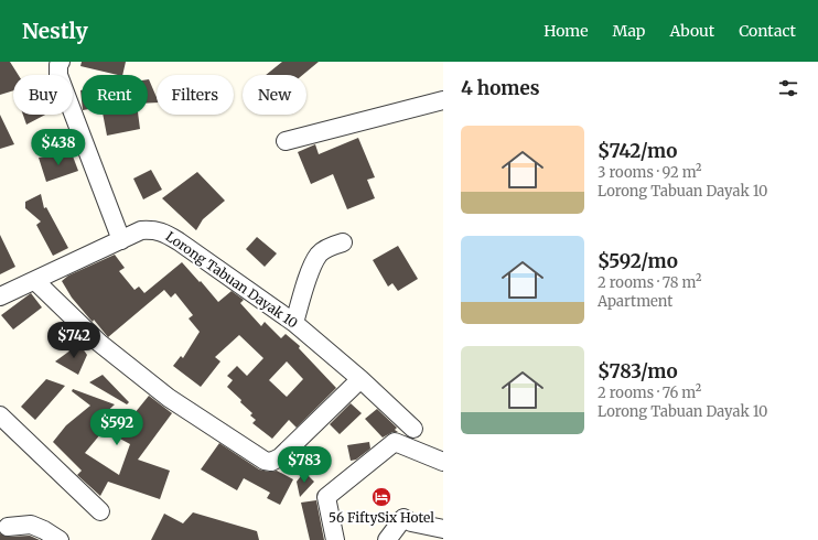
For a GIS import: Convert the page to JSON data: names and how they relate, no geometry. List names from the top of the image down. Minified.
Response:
{"streets":{"street":["Lorong Tabuan Dayak 10"]},"places":{"hotel":["56 FiftySix Hotel"]},"page":{"header":"Nestly","nav":["Home","Map","About","Contact"],"heading":"4 homes","chip":["Buy","Rent","Filters","New"],"list":[{"name":"$742/mo","note":"3 rooms · 92 m² · Lorong Tabuan Dayak 10"},{"name":"$592/mo","note":"2 rooms · 78 m² · Apartment"},{"name":"$783/mo","note":"2 rooms · 76 m² · Lorong Tabuan Dayak 10"}],"price":["$438","$742","$592","$783"]}}
